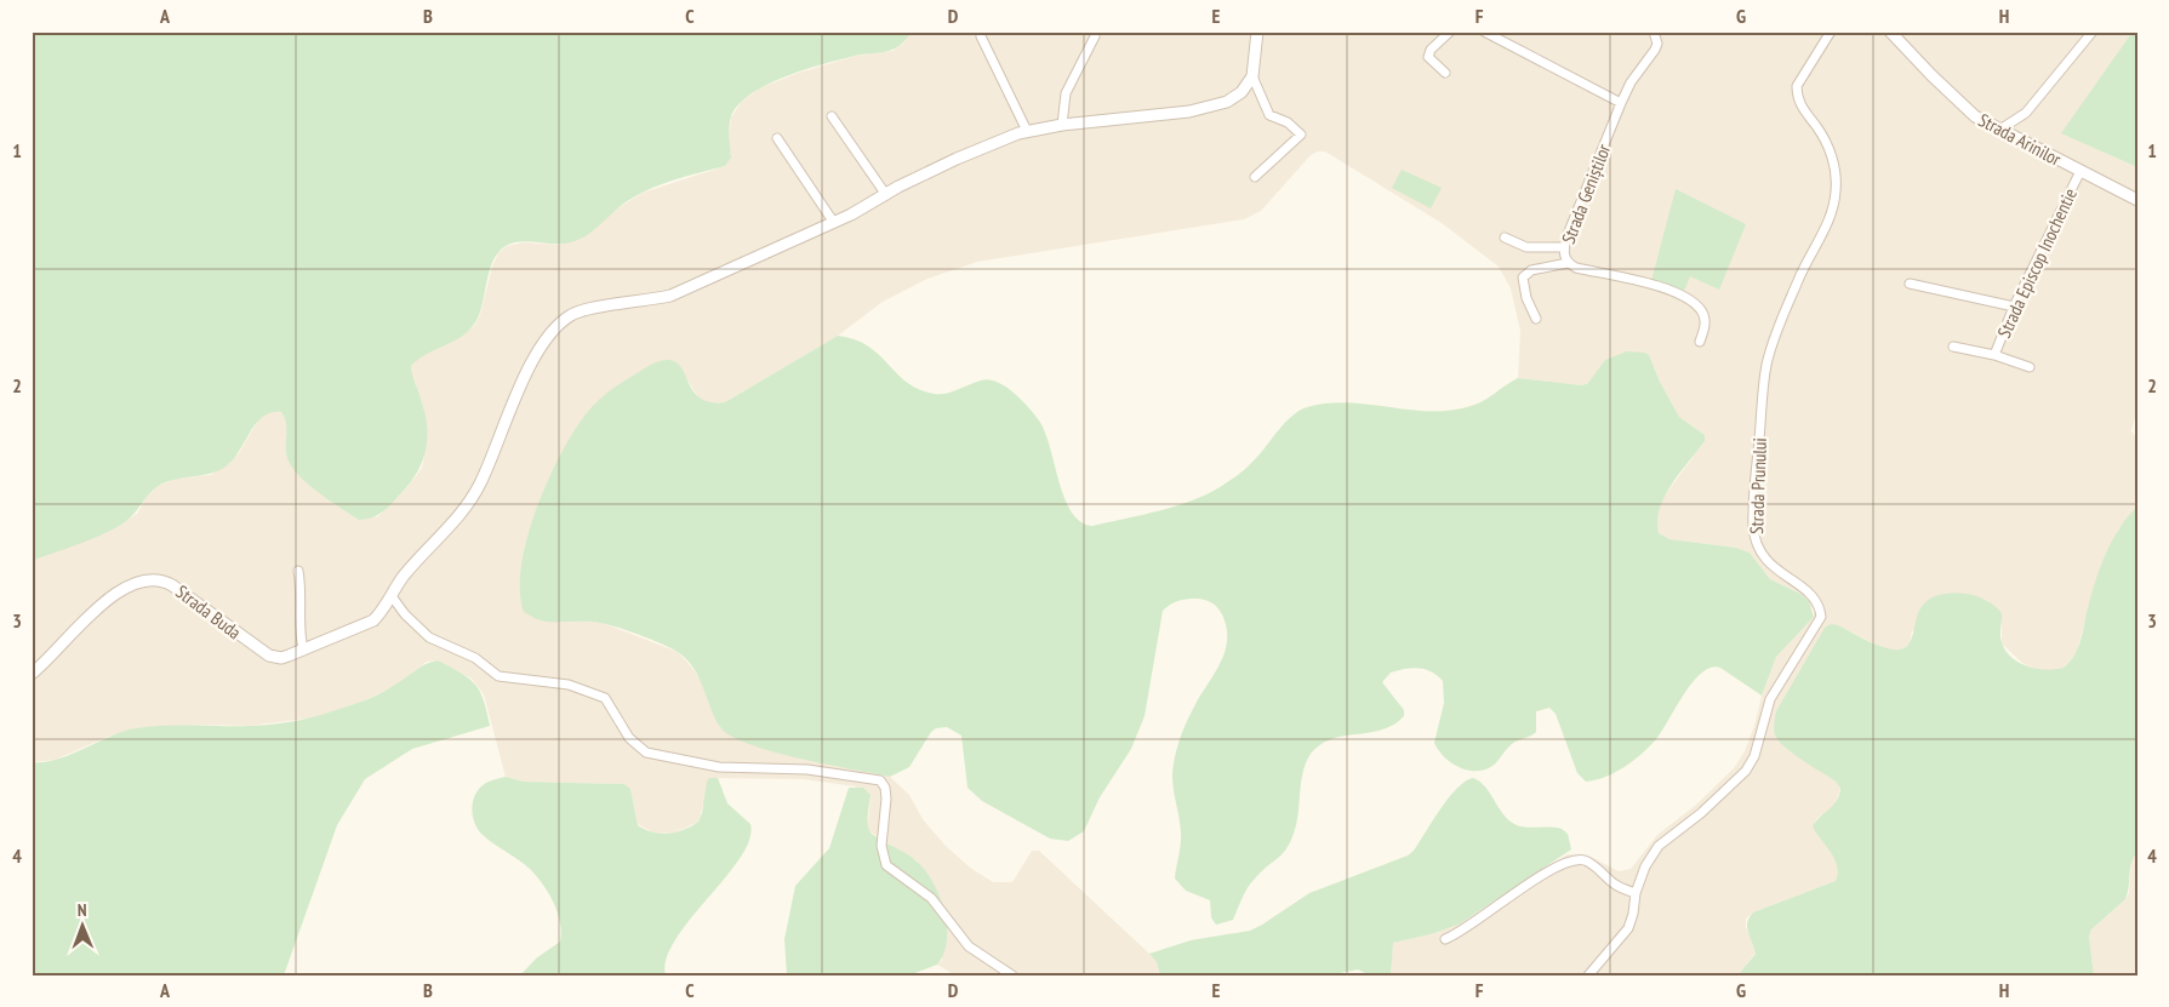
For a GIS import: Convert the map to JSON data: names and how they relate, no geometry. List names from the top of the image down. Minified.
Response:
{"streets":{"street":["Strada Arinilor","Strada Geniștilor","Strada Episcop Inochentie","Strada Prunului","Strada Buda"]},"crossings":[["Strada Arinilor","Strada Episcop Inochentie"]],"north":"top","grid":{"columns":["A","B","C","D","E","F","G","H"],"rows":["1","2","3","4"]}}
